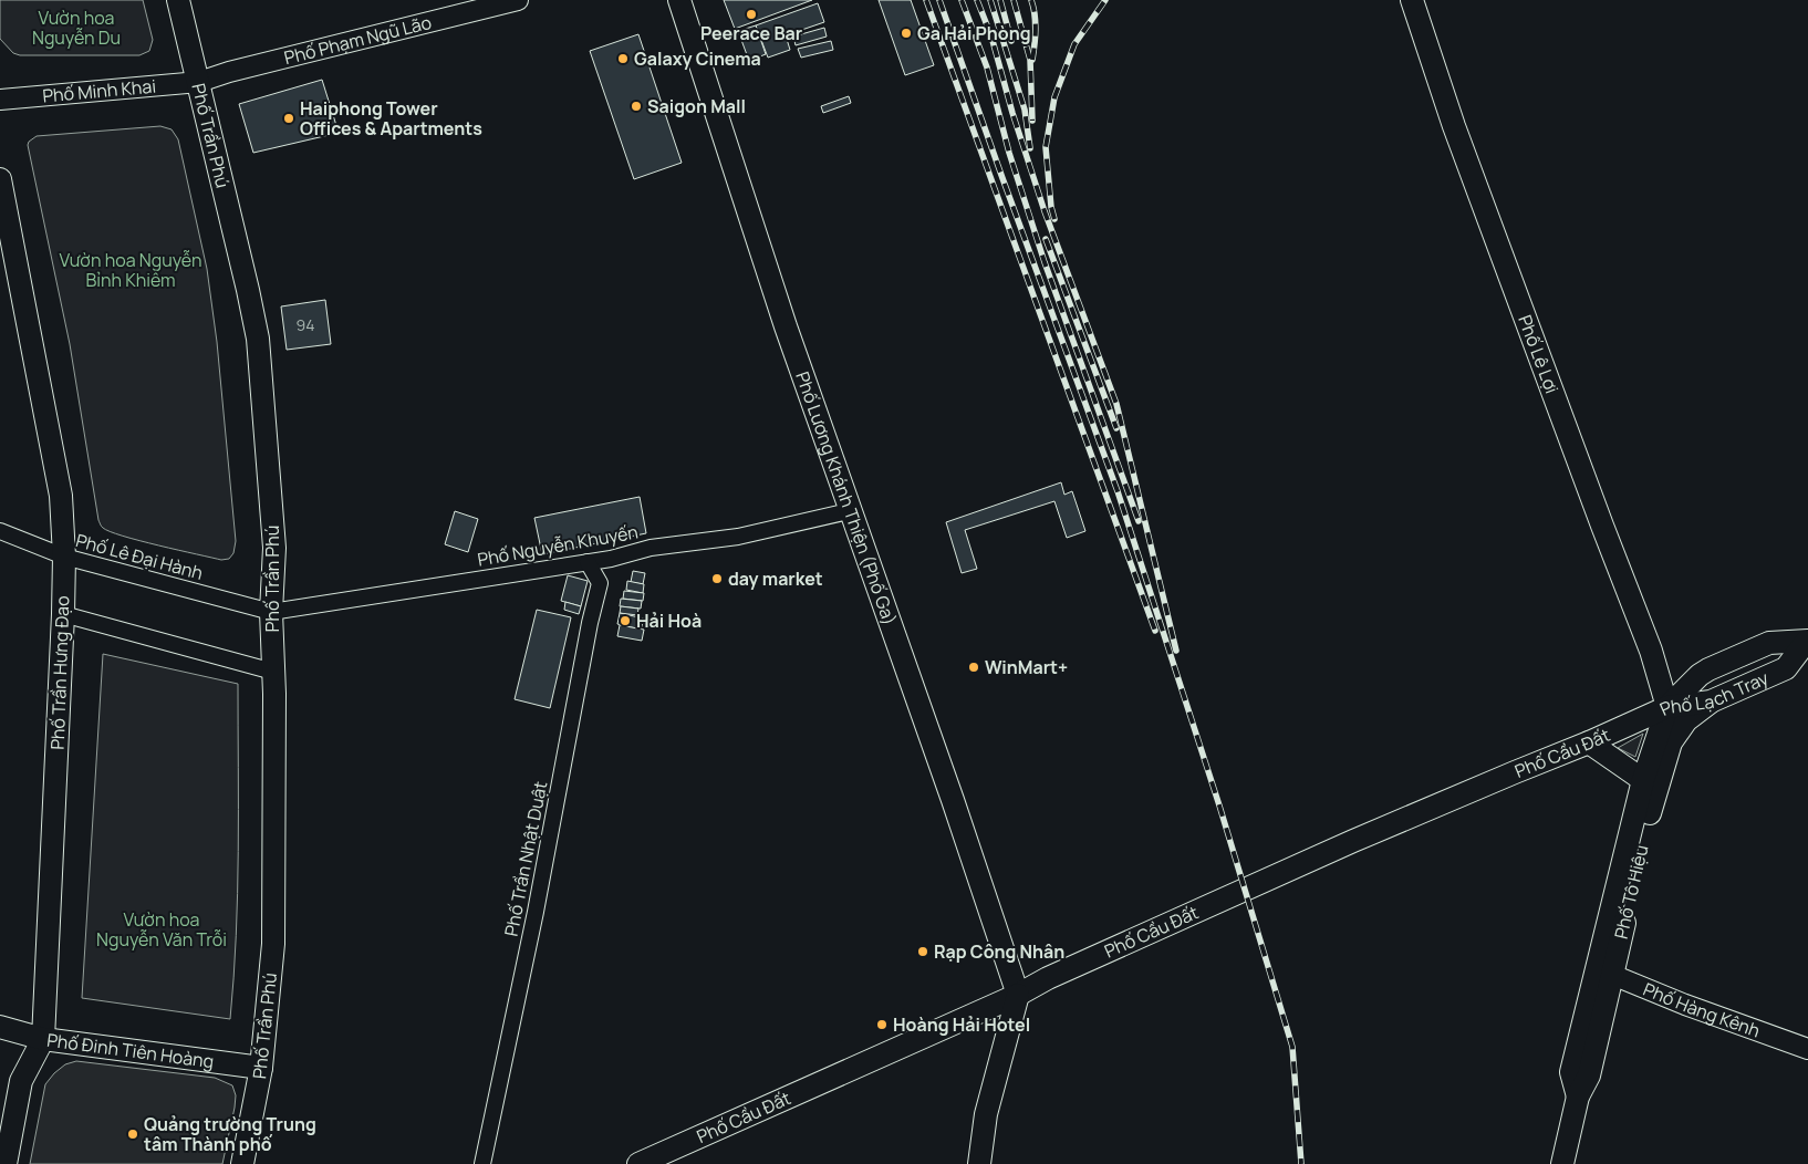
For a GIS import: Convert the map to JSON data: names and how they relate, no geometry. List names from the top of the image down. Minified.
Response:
{"streets":{"main road":["Phố Trần Phú","Phố Lê Lợi","Phố Lương Khánh Thiện (Phố Ga)","Phố Trần Hưng Đạo","Phố Lạch Tray","Phố Cầu Đất","Phố Tô Hiệu","Phố Đinh Tiên Hoàng"],"street":["Phố Phạm Ngũ Lão","Phố Minh Khai","Phố Nguyễn Khuyến","Phố Lê Đại Hành","Phố Trần Nhật Duật","Phố Hàng Kênh"]},"crossings":[["Phố Phạm Ngũ Lão","Phố Minh Khai"],["Phố Phạm Ngũ Lão","Phố Trần Phú"],["Phố Minh Khai","Phố Trần Phú"],["Phố Trần Phú","Phố Nguyễn Khuyến"],["Phố Trần Phú","Phố Lê Đại Hành"],["Phố Trần Phú","Phố Đinh Tiên Hoàng"],["Phố Lê Lợi","Phố Lạch Tray"],["Phố Lê Lợi","Phố Cầu Đất"],["Phố Lê Lợi","Phố Tô Hiệu"],["Phố Lương Khánh Thiện (Phố Ga)","Phố Nguyễn Khuyến"],["Phố Lương Khánh Thiện (Phố Ga)","Phố Cầu Đất"],["Phố Nguyễn Khuyến","Phố Lê Đại Hành"],["Phố Nguyễn Khuyến","Phố Trần Nhật Duật"],["Phố Lê Đại Hành","Phố Trần Hưng Đạo"],["Phố Trần Hưng Đạo","Phố Đinh Tiên Hoàng"],["Phố Lạch Tray","Phố Cầu Đất"],["Phố Lạch Tray","Phố Tô Hiệu"],["Phố Cầu Đất","Phố Tô Hiệu"],["Phố Tô Hiệu","Phố Hàng Kênh"]],"parks":["Vườn hoa Nguyễn Du","Vườn hoa Nguyễn Bỉnh Khiêm","Vườn hoa Nguyễn Văn Trỗi"],"places":["Peerace Bar","Ga Hải Phòng","Galaxy Cinema","Saigon Mall","Haiphong Tower Offices & Apartments","day market","Hải Hoà","WinMart+","Rạp Công Nhân","Hoàng Hải Hotel","Quảng trường Trung tâm Thành phố"],"house_numbers":["94"]}
